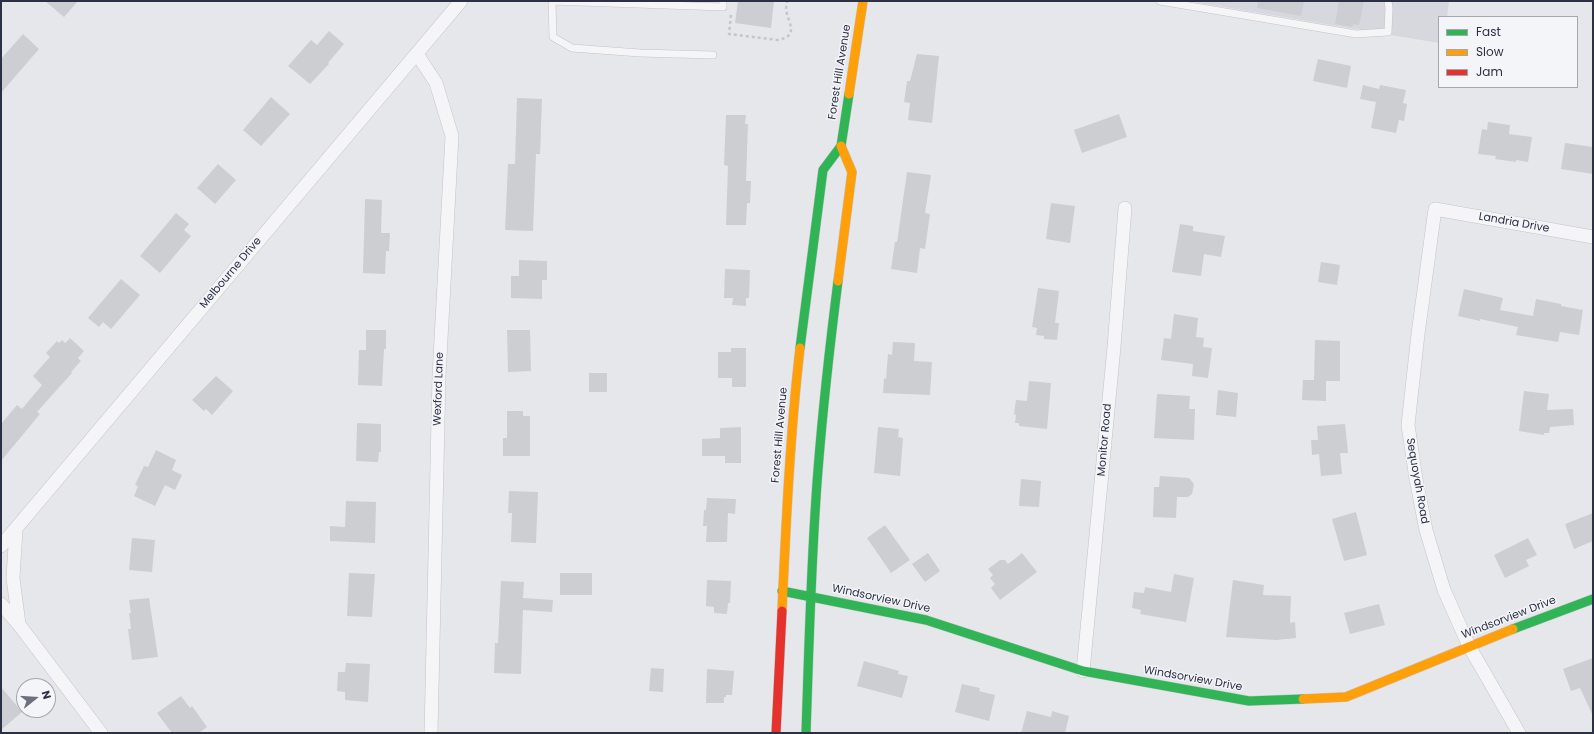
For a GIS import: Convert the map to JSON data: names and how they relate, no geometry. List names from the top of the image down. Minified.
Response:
{"streets":{"main road":["Forest Hill Avenue","Windsorview Drive"],"street":["Landria Drive","Melbourne Drive","Wexford Lane","Monitor Road","Sequoyah Road"]},"crossings":[["Forest Hill Avenue","Windsorview Drive"],["Landria Drive","Sequoyah Road"],["Melbourne Drive","Wexford Lane"],["Monitor Road","Windsorview Drive"],["Sequoyah Road","Windsorview Drive"]],"legend":["Fast","Slow","Jam"],"north":"right"}
